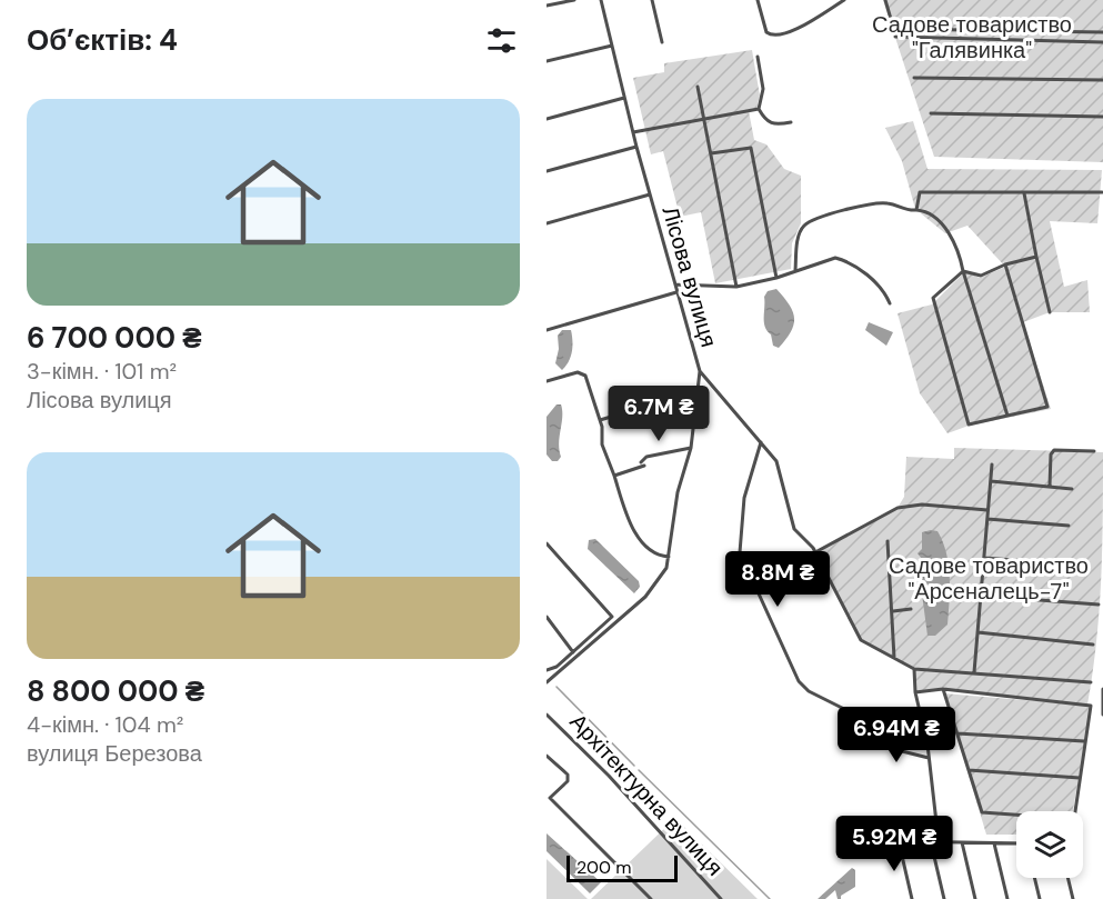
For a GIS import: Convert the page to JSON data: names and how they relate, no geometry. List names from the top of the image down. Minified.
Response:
{"streets":{"street":["Лісова вулиця","Архітектурна вулиця"]},"parks":["Садове товариство \"Галявинка\"","Садове товариство \"Арсеналець-7\""],"scale_bar":"200 m","page":{"heading":"Об’єктів: 4","list":[{"name":"6 700 000 ₴","note":"3-кімн. · 101 m² · Лісова вулиця"},{"name":"8 800 000 ₴","note":"4-кімн. · 104 m² · вулиця Березова"}],"price":["6.7M ₴","8.8M ₴","6.94M ₴","5.92M ₴"],"scale":"200 m"}}
